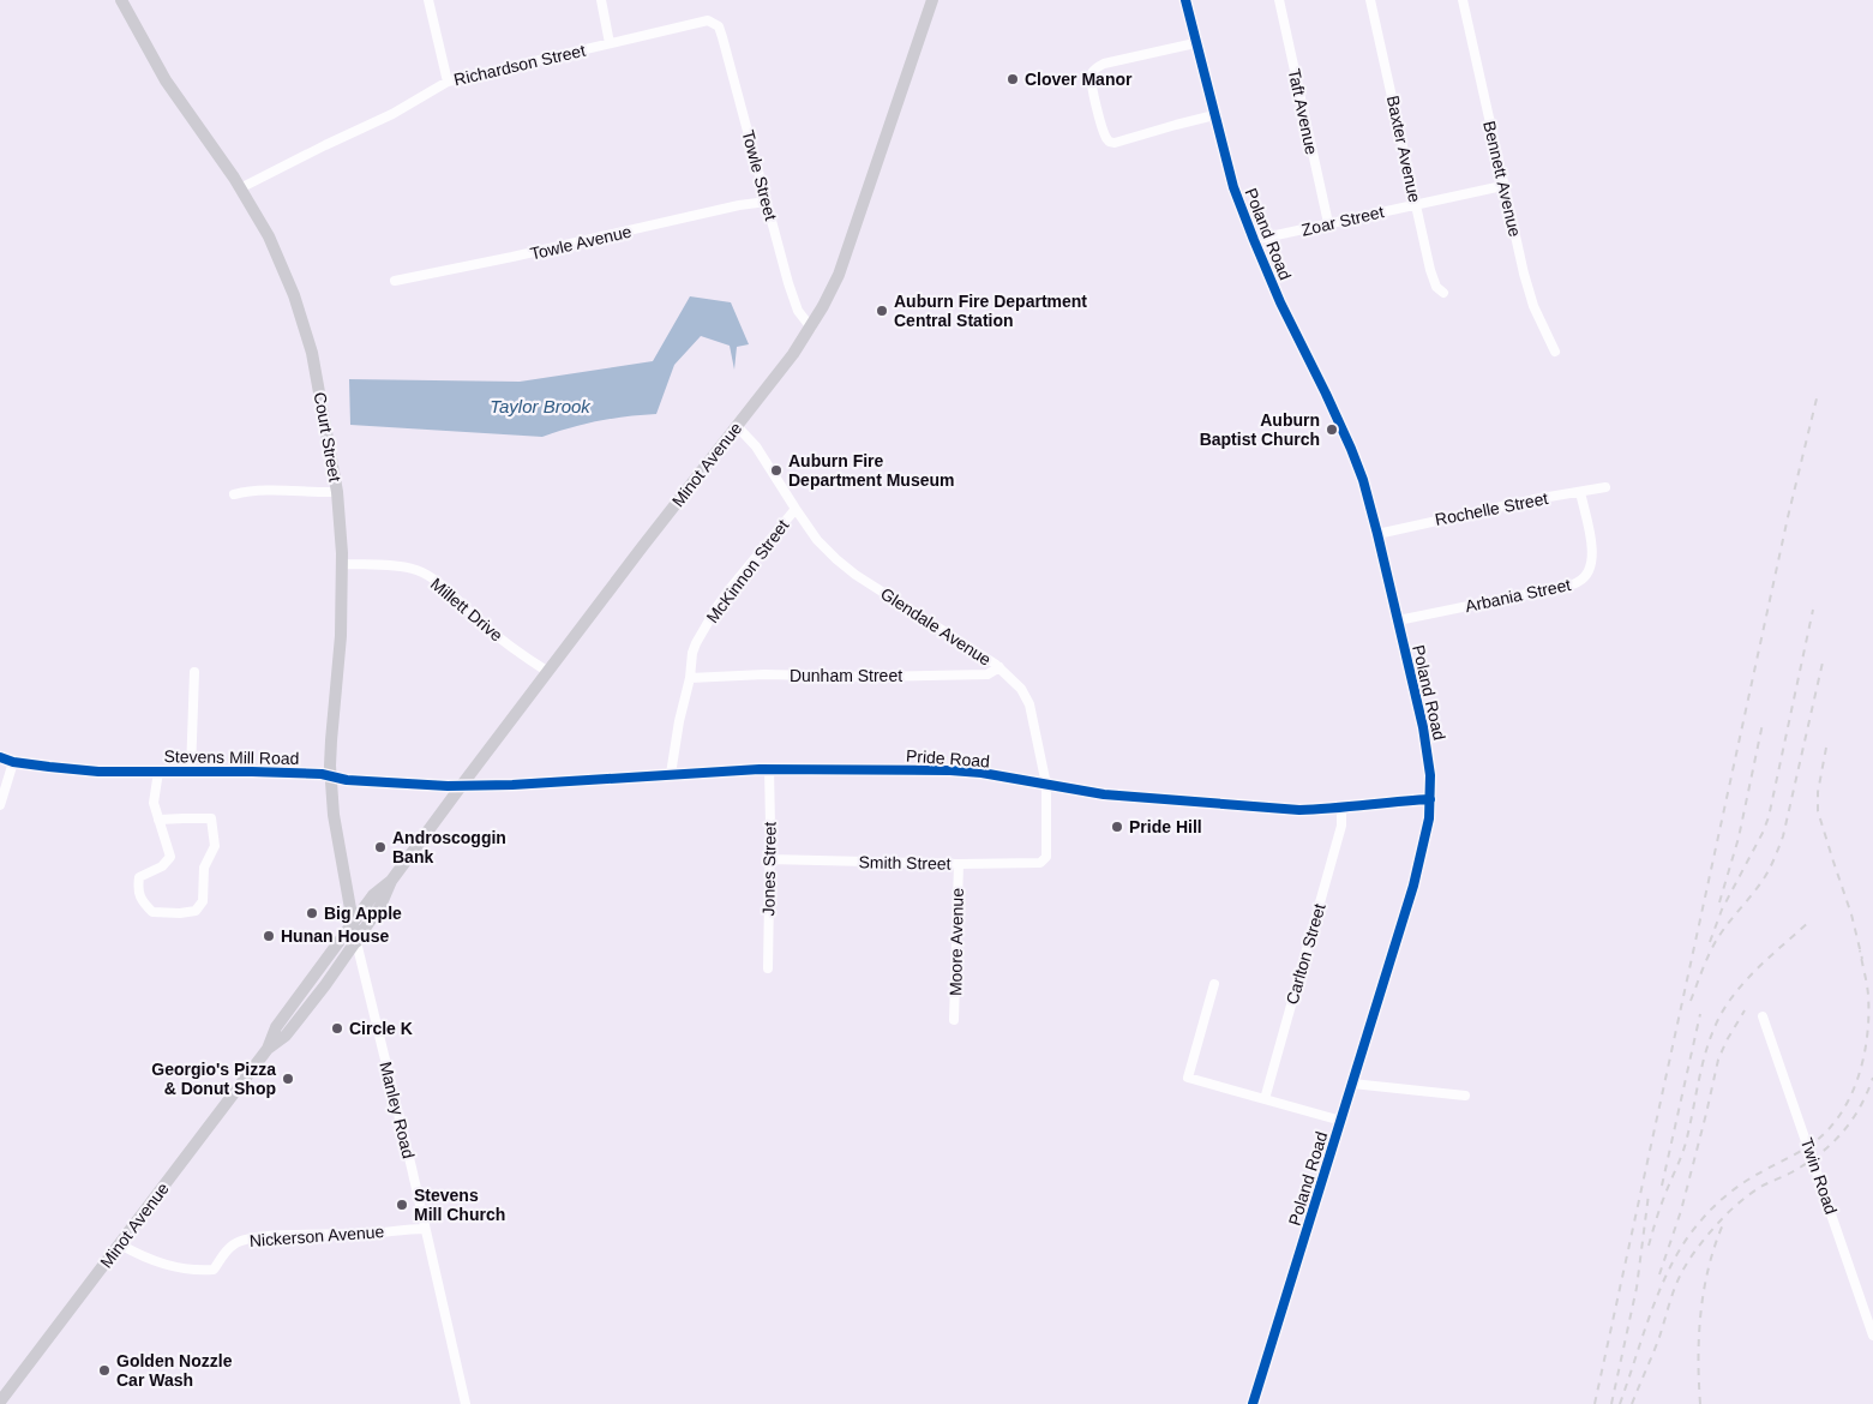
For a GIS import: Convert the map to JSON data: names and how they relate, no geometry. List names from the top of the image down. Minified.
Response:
{"streets":{"main road":["Court Street","Minot Avenue","Manley Road"],"street":["Richardson Street","Taft Avenue","Baxter Avenue","Towle Street","Bennett Avenue","Zoar Street","Poland Road","Towle Avenue","Rochelle Street","McKinnon Street","Arbania Street","Millett Drive","Glendale Avenue","Dunham Street","Stevens Mill Road","Pride Road","Smith Street","Jones Street","Moore Avenue","Carlton Street","Twin Road","Nickerson Avenue"]},"crossings":[["Richardson Street","Towle Street"],["Richardson Street","Court Street"],["Taft Avenue","Zoar Street"],["Baxter Avenue","Zoar Street"],["Towle Street","Towle Avenue"],["Towle Street","Minot Avenue"],["Bennett Avenue","Zoar Street"],["Zoar Street","Poland Road"],["Poland Road","Rochelle Street"],["Poland Road","Arbania Street"],["Poland Road","Pride Road"],["Court Street","Minot Avenue"],["Court Street","Millett Drive"],["Court Street","Stevens Mill Road"],["Court Street","Manley Road"],["Minot Avenue","Millett Drive"],["Minot Avenue","Glendale Avenue"],["Minot Avenue","Stevens Mill Road"],["Minot Avenue","Pride Road"],["Minot Avenue","Manley Road"],["Minot Avenue","Nickerson Avenue"],["Rochelle Street","Arbania Street"],["McKinnon Street","Glendale Avenue"],["McKinnon Street","Dunham Street"],["McKinnon Street","Pride Road"],["Glendale Avenue","Dunham Street"],["Glendale Avenue","Pride Road"],["Glendale Avenue","Smith Street"],["Stevens Mill Road","Pride Road"],["Pride Road","Jones Street"],["Pride Road","Carlton Street"],["Smith Street","Jones Street"],["Smith Street","Moore Avenue"],["Manley Road","Nickerson Avenue"]],"water":["Taylor Brook"],"places":["Clover Manor","Auburn Fire Department Central Station","Auburn Baptist Church","Auburn Fire Department Museum","Pride Hill","Androscoggin Bank","Big Apple","Hunan House","Circle K","Georgio's Pizza & Donut Shop","Stevens Mill Church","Golden Nozzle Car Wash"]}
